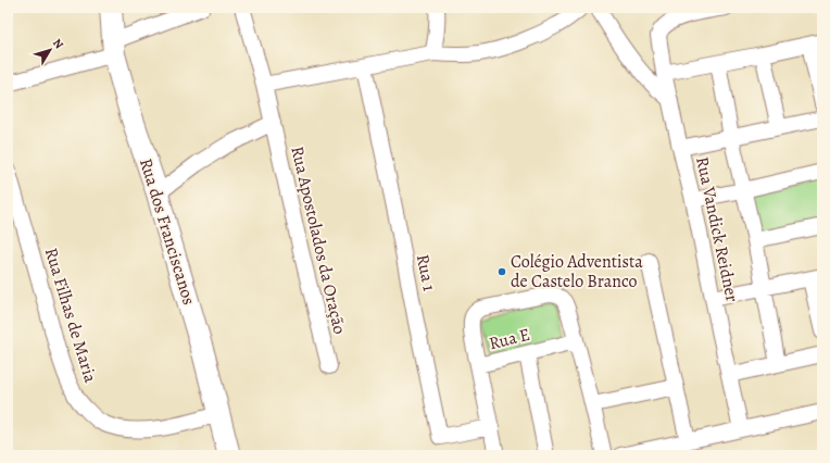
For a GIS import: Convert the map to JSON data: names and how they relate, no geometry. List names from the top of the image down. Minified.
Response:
{"streets":{"street":["Rua Vandick Reidner","Rua dos Franciscanos","Rua Apostolados da Oração","Rua 1","Rua Filhas de Maria","Rua E"]},"crossings":[["Rua dos Franciscanos","Rua Filhas de Maria"]],"places":["Colégio Adventista de Castelo Branco"],"north":"top right"}
